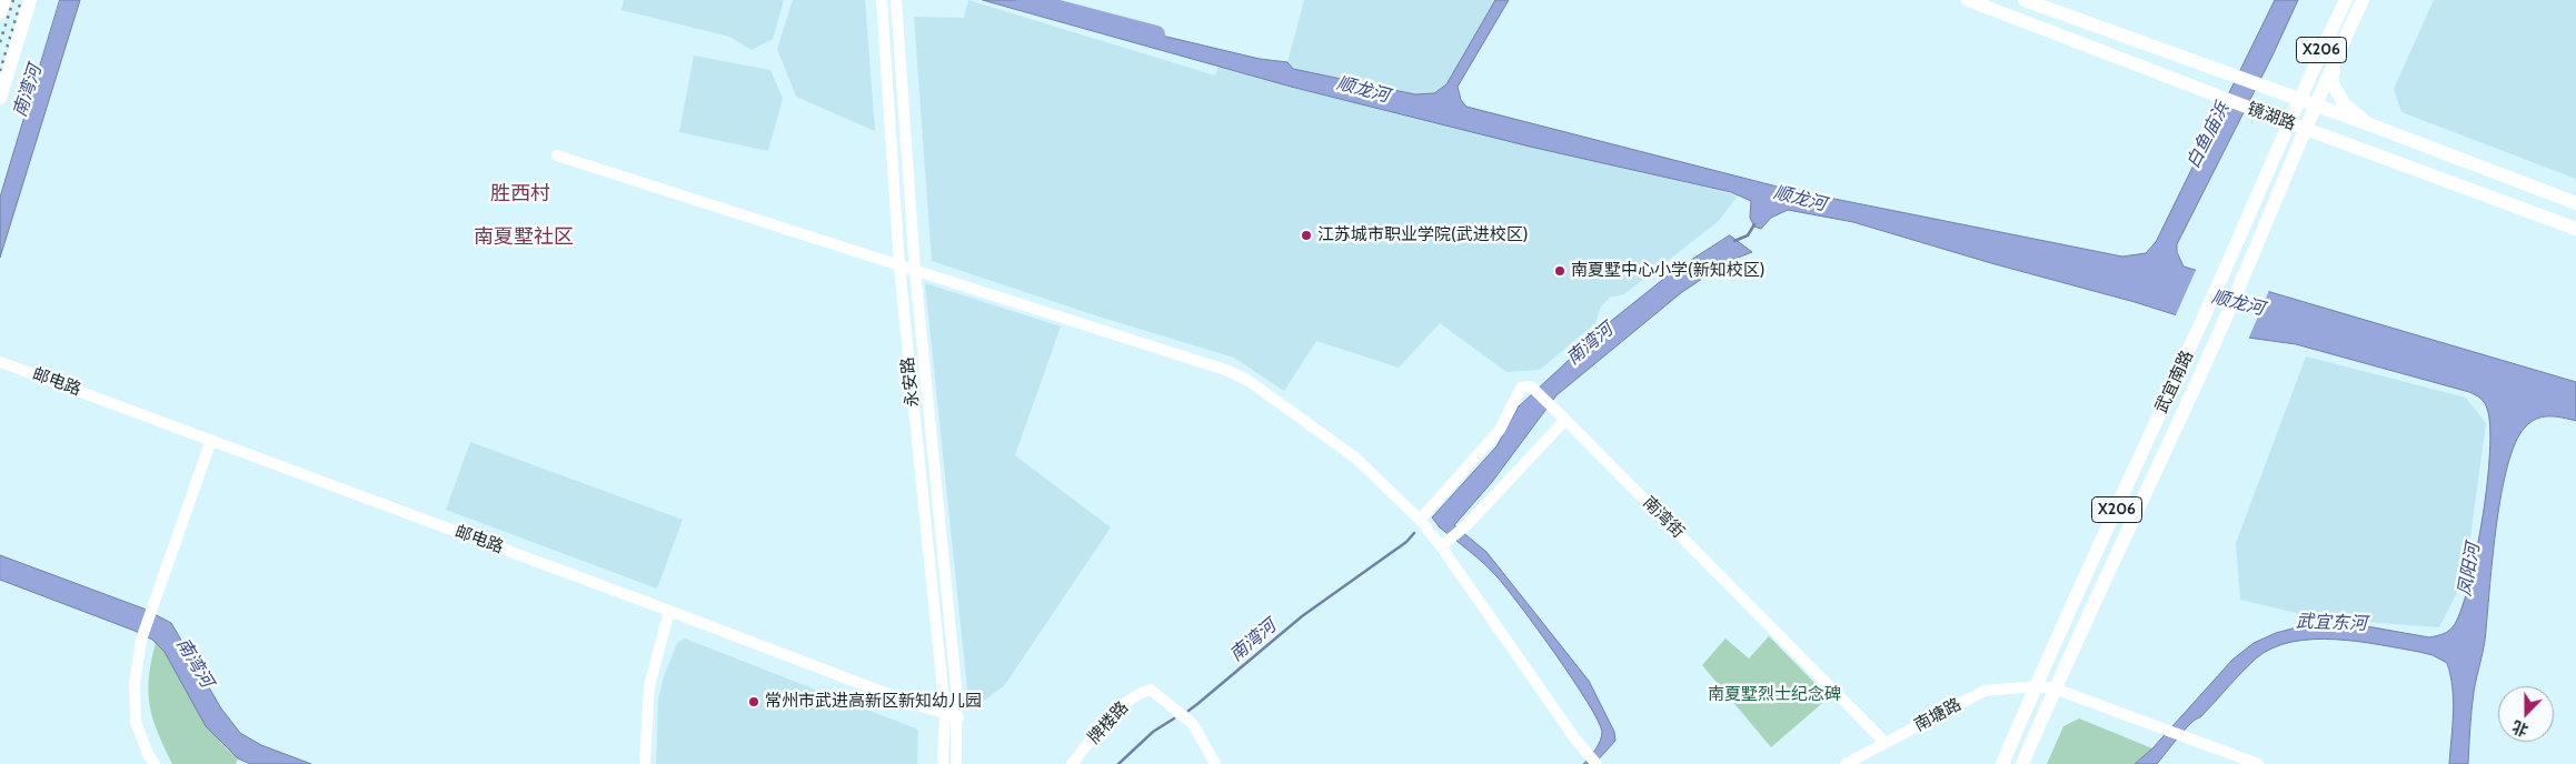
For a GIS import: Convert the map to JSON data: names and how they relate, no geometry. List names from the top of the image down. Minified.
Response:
{"streets":{"main road":["X206","镜湖路","武宜南路"],"street":["邮电路","永安路","南湾街","南塘路","牌楼路"]},"crossings":[["镜湖路","武宜南路"],["邮电路","永安路"],["武宜南路","南塘路"],["南湾街","南塘路"]],"districts":["胜西村","南夏墅社区"],"water":["顺龙河","南湾河","白鱼庙浜","凤阳河","武宜东河"],"parks":["南夏墅烈士纪念碑"],"places":["江苏城市职业学院(武进校区)","南夏墅中心小学(新知校区)","常州市武进高新区新知幼儿园"],"north":"bottom"}
